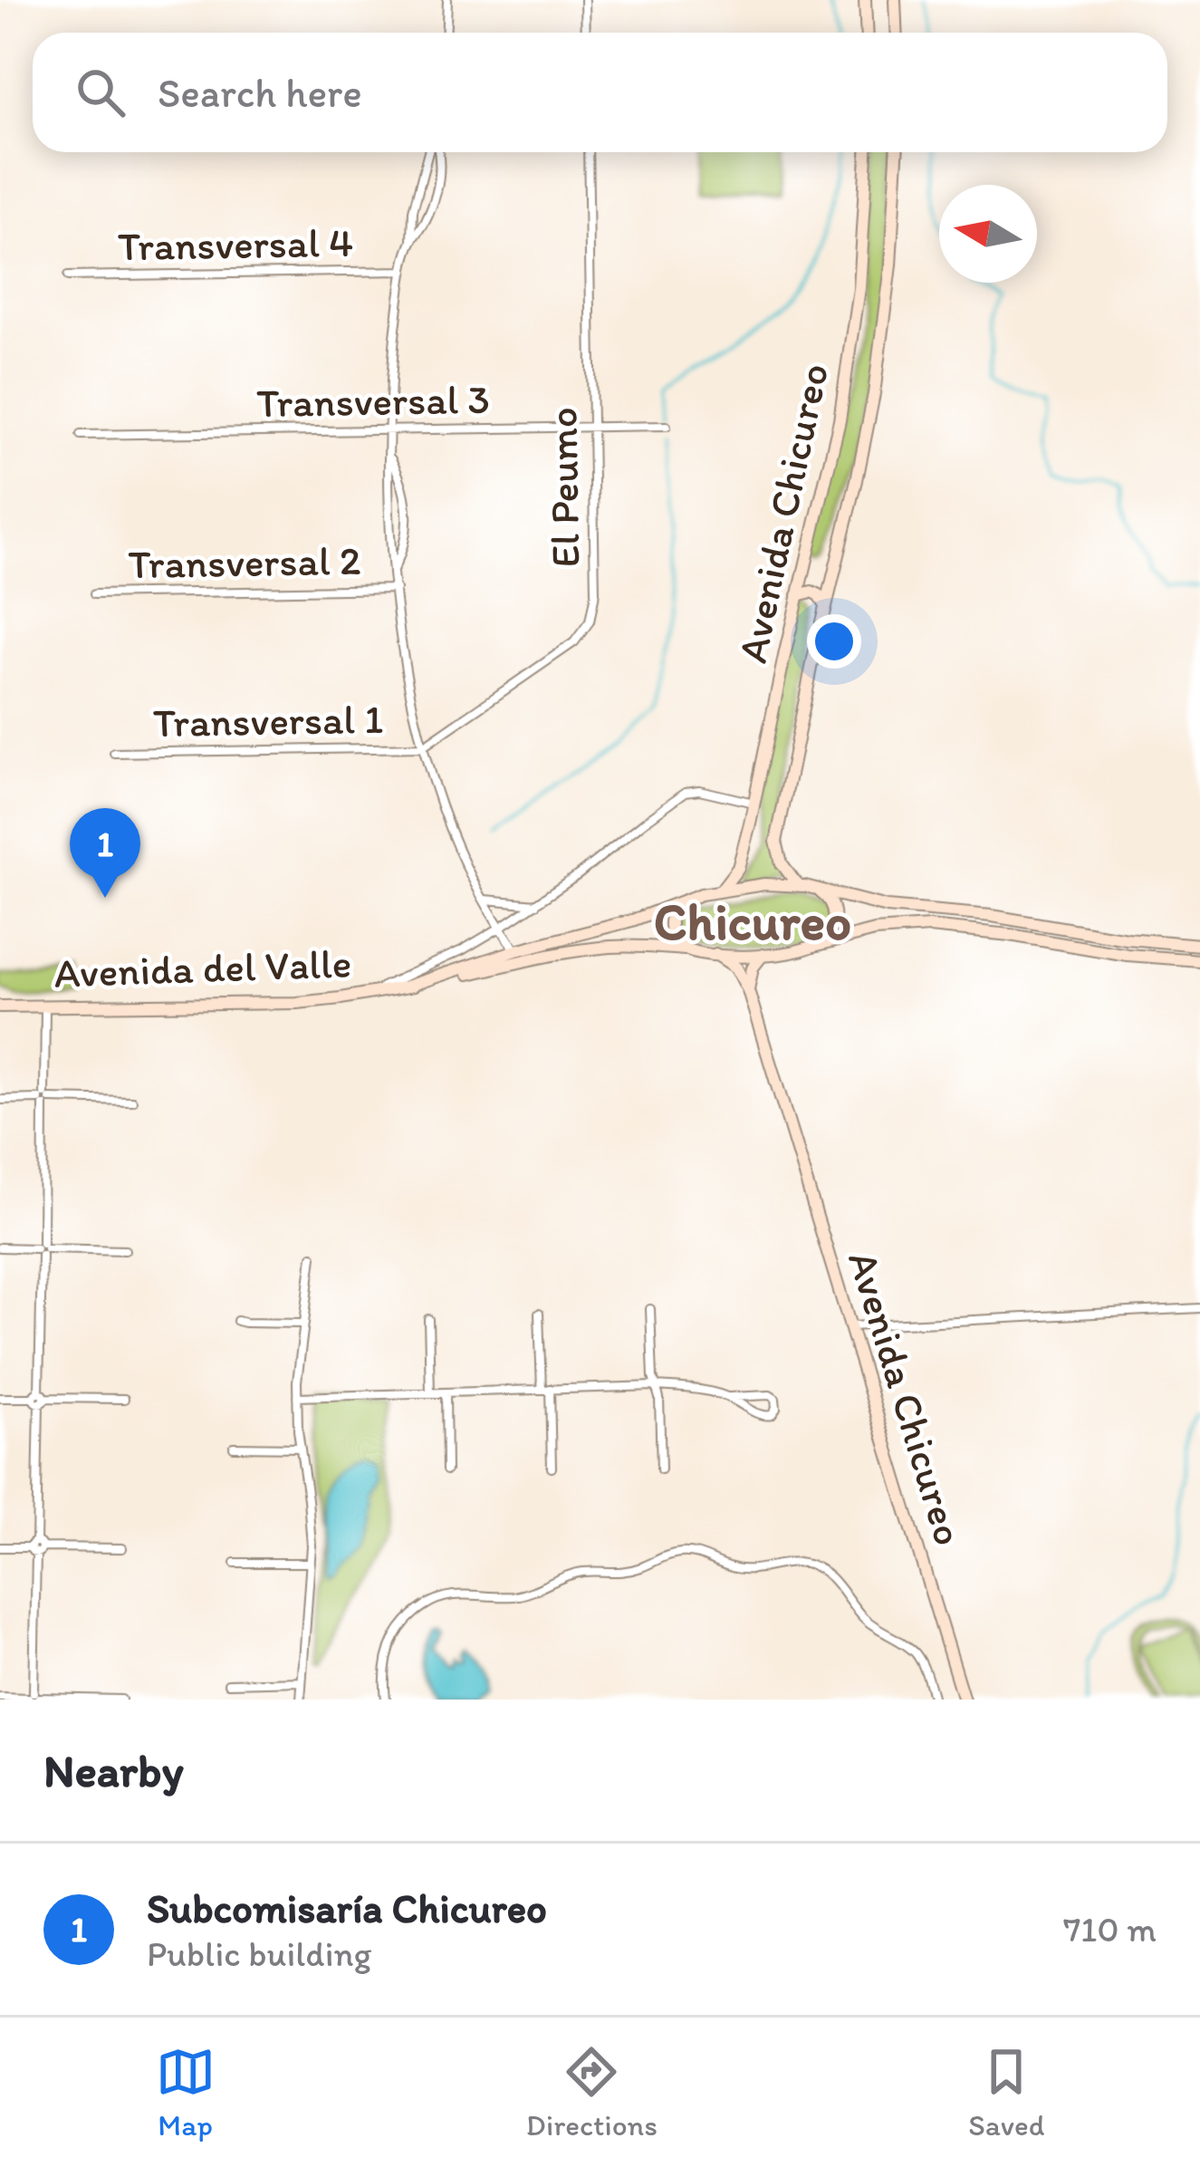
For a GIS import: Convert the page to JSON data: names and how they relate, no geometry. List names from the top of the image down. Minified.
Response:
{"streets":{"main road":["Avenida Chicureo","Avenida del Valle"],"street":["Transversal 4","Transversal 3","El Peumo","Transversal 2","Transversal 1"]},"crossings":[["Transversal 3","El Peumo"],["El Peumo","Transversal 1"],["Avenida Chicureo","Avenida del Valle"]],"districts":["Chicureo"],"north":"left","page":{"search":"Search here","pins":"1","heading":"Nearby","list":[{"mark":"1","name":"Subcomisaría Chicureo","note":"Public building","value":"710 m"}],"nav":["Map","Directions","Saved"]}}
